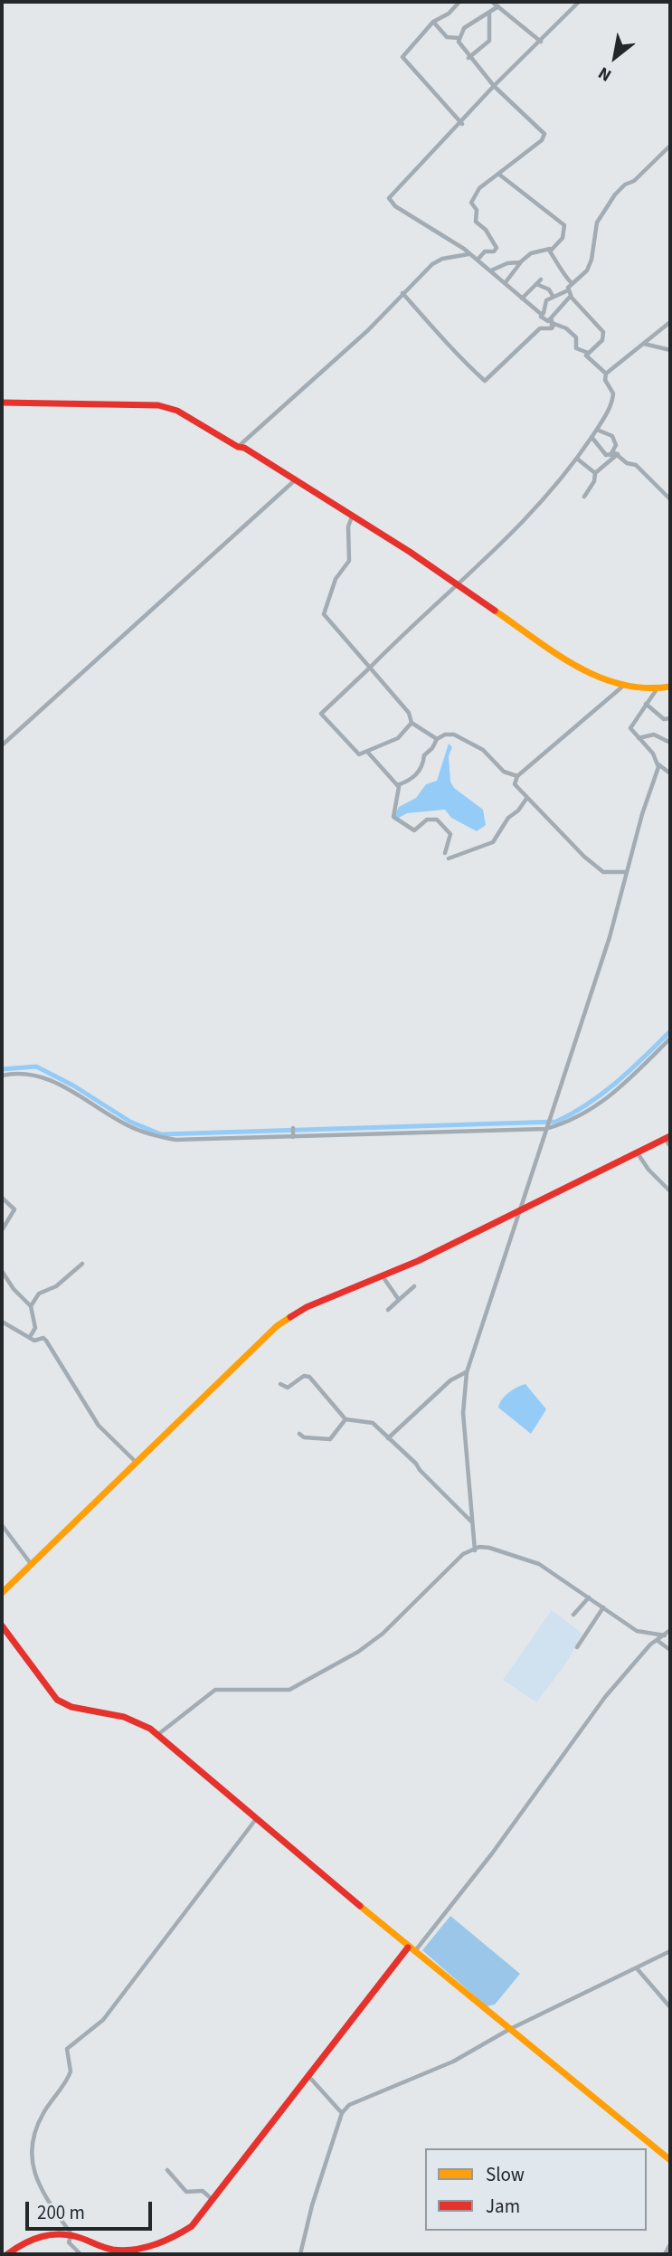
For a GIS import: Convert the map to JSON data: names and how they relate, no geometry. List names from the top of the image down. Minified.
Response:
{"legend":["Slow","Jam"],"scale_bar":"200 m","north":"bottom left"}
